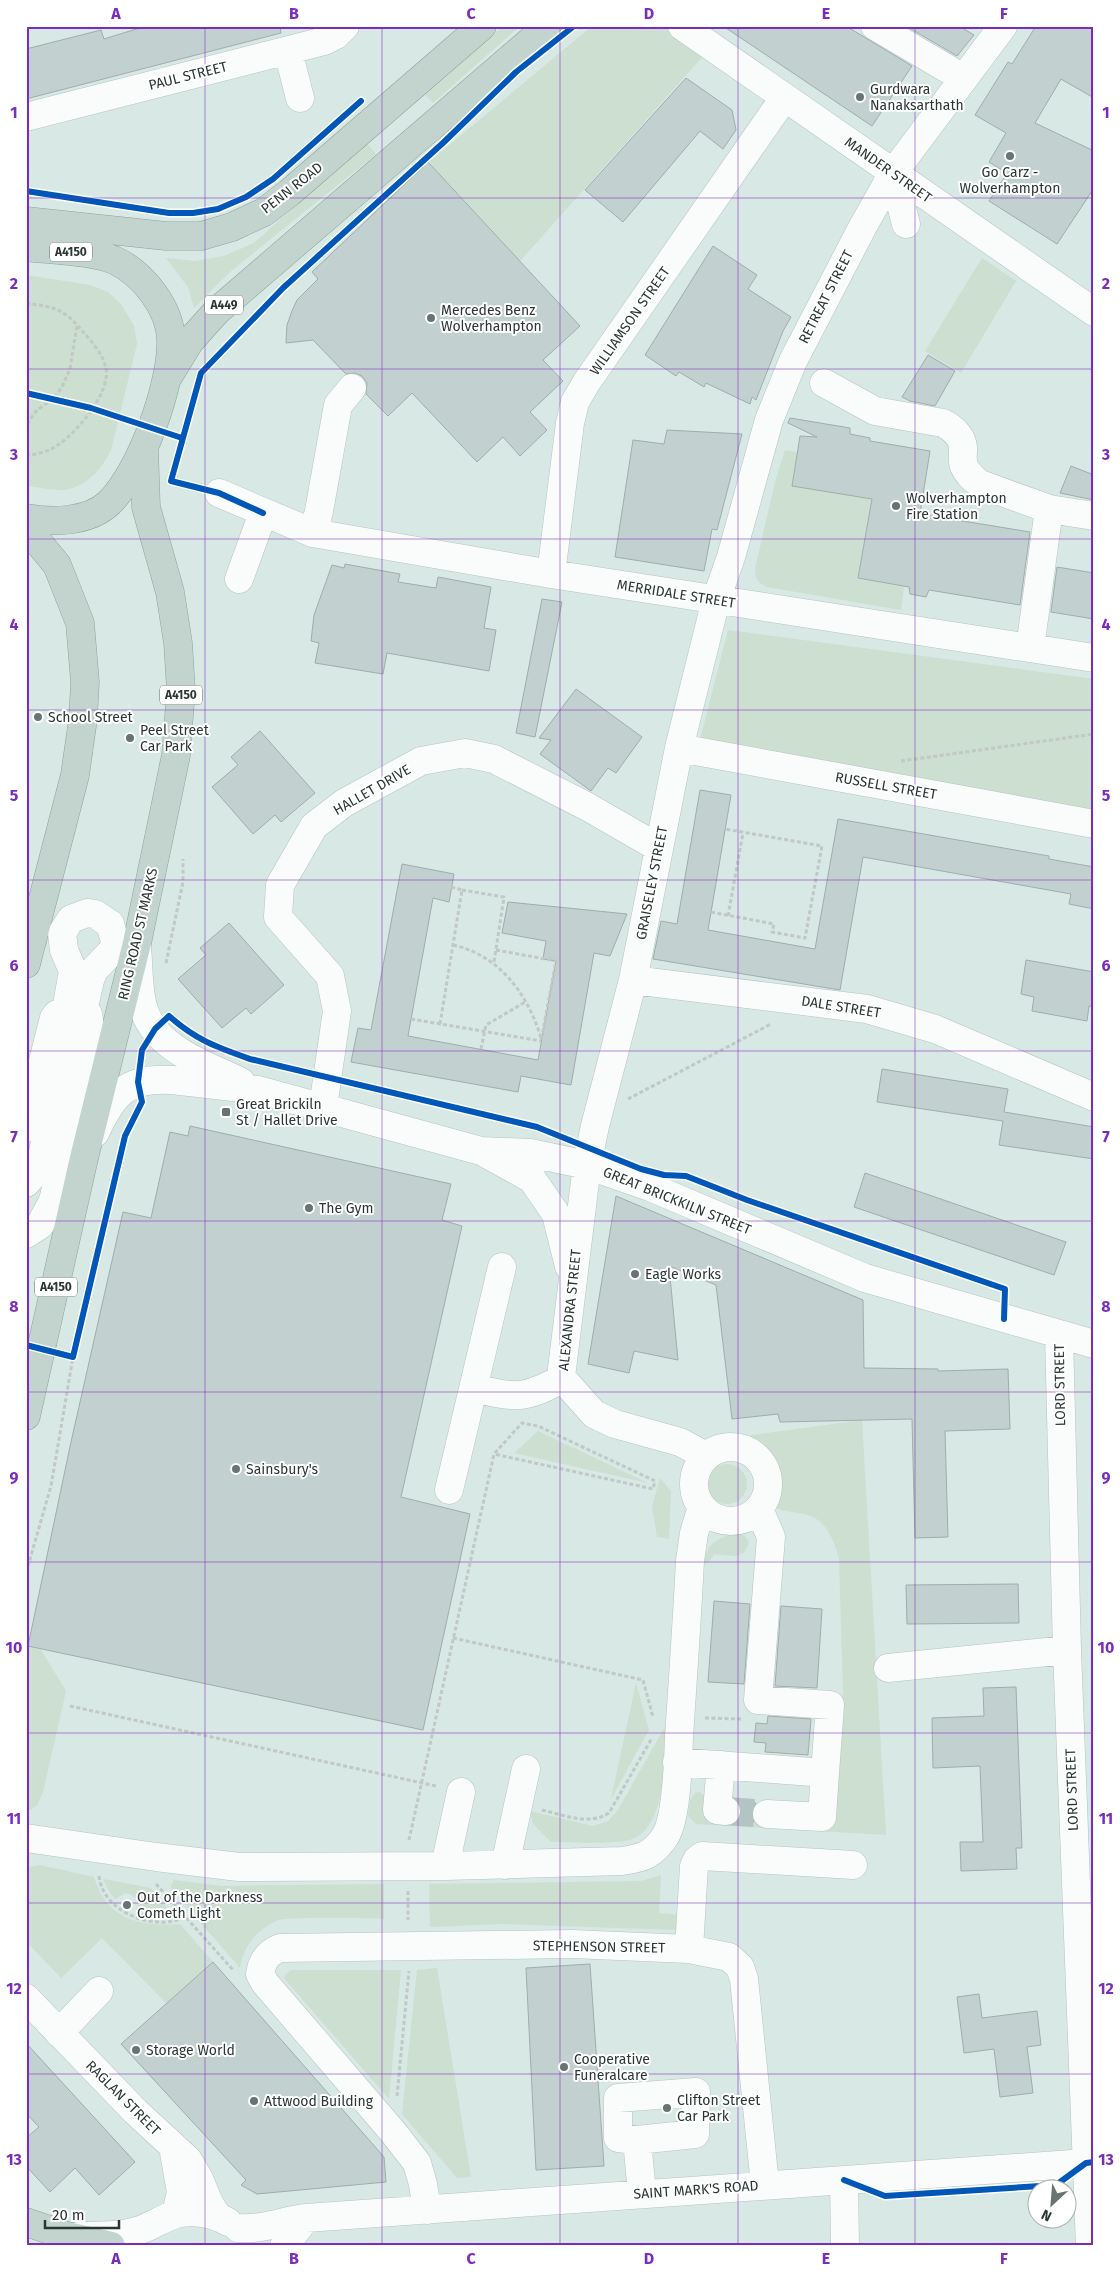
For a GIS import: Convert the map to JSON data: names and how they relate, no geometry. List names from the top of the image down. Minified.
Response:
{"streets":{"highway":["PENN ROAD","A4150","A449","RING ROAD ST MARKS"],"street":["PAUL STREET","MANDER STREET","RETREAT STREET","WILLIAMSON STREET","MERRIDALE STREET","RUSSELL STREET","HALLET DRIVE","GRAISELEY STREET","DALE STREET","GREAT BRICKKILN STREET","ALEXANDRA STREET","LORD STREET","STEPHENSON STREET","RAGLAN STREET","SAINT MARK'S ROAD"]},"crossings":[["MANDER STREET","RETREAT STREET"],["MANDER STREET","WILLIAMSON STREET"],["A4150","A449"],["A4150","RING ROAD ST MARKS"],["RETREAT STREET","MERRIDALE STREET"],["RETREAT STREET","GRAISELEY STREET"],["WILLIAMSON STREET","MERRIDALE STREET"],["MERRIDALE STREET","GRAISELEY STREET"],["RUSSELL STREET","GRAISELEY STREET"],["HALLET DRIVE","GRAISELEY STREET"],["HALLET DRIVE","GREAT BRICKKILN STREET"],["GRAISELEY STREET","DALE STREET"],["GRAISELEY STREET","GREAT BRICKKILN STREET"],["GRAISELEY STREET","ALEXANDRA STREET"],["RING ROAD ST MARKS","GREAT BRICKKILN STREET"],["GREAT BRICKKILN STREET","ALEXANDRA STREET"],["GREAT BRICKKILN STREET","LORD STREET"],["LORD STREET","SAINT MARK'S ROAD"],["STEPHENSON STREET","SAINT MARK'S ROAD"],["RAGLAN STREET","SAINT MARK'S ROAD"]],"places":{"other":["Gurdwara Nanaksarthath","Go Carz - Wolverhampton","Mercedes Benz Wolverhampton","Wolverhampton Fire Station","School Street","Peel Street Car Park","The Gym","Eagle Works","Sainsbury's","Out of the Darkness Cometh Light","Storage World","Cooperative Funeralcare","Attwood Building","Clifton Street Car Park"],"transit":["Great Brickiln St / Hallet Drive"]},"scale_bar":"20 m","north":"bottom left","grid":{"columns":["A","B","C","D","E","F"],"rows":["1","2","3","4","5","6","7","8","9","10","11","12","13"]}}
